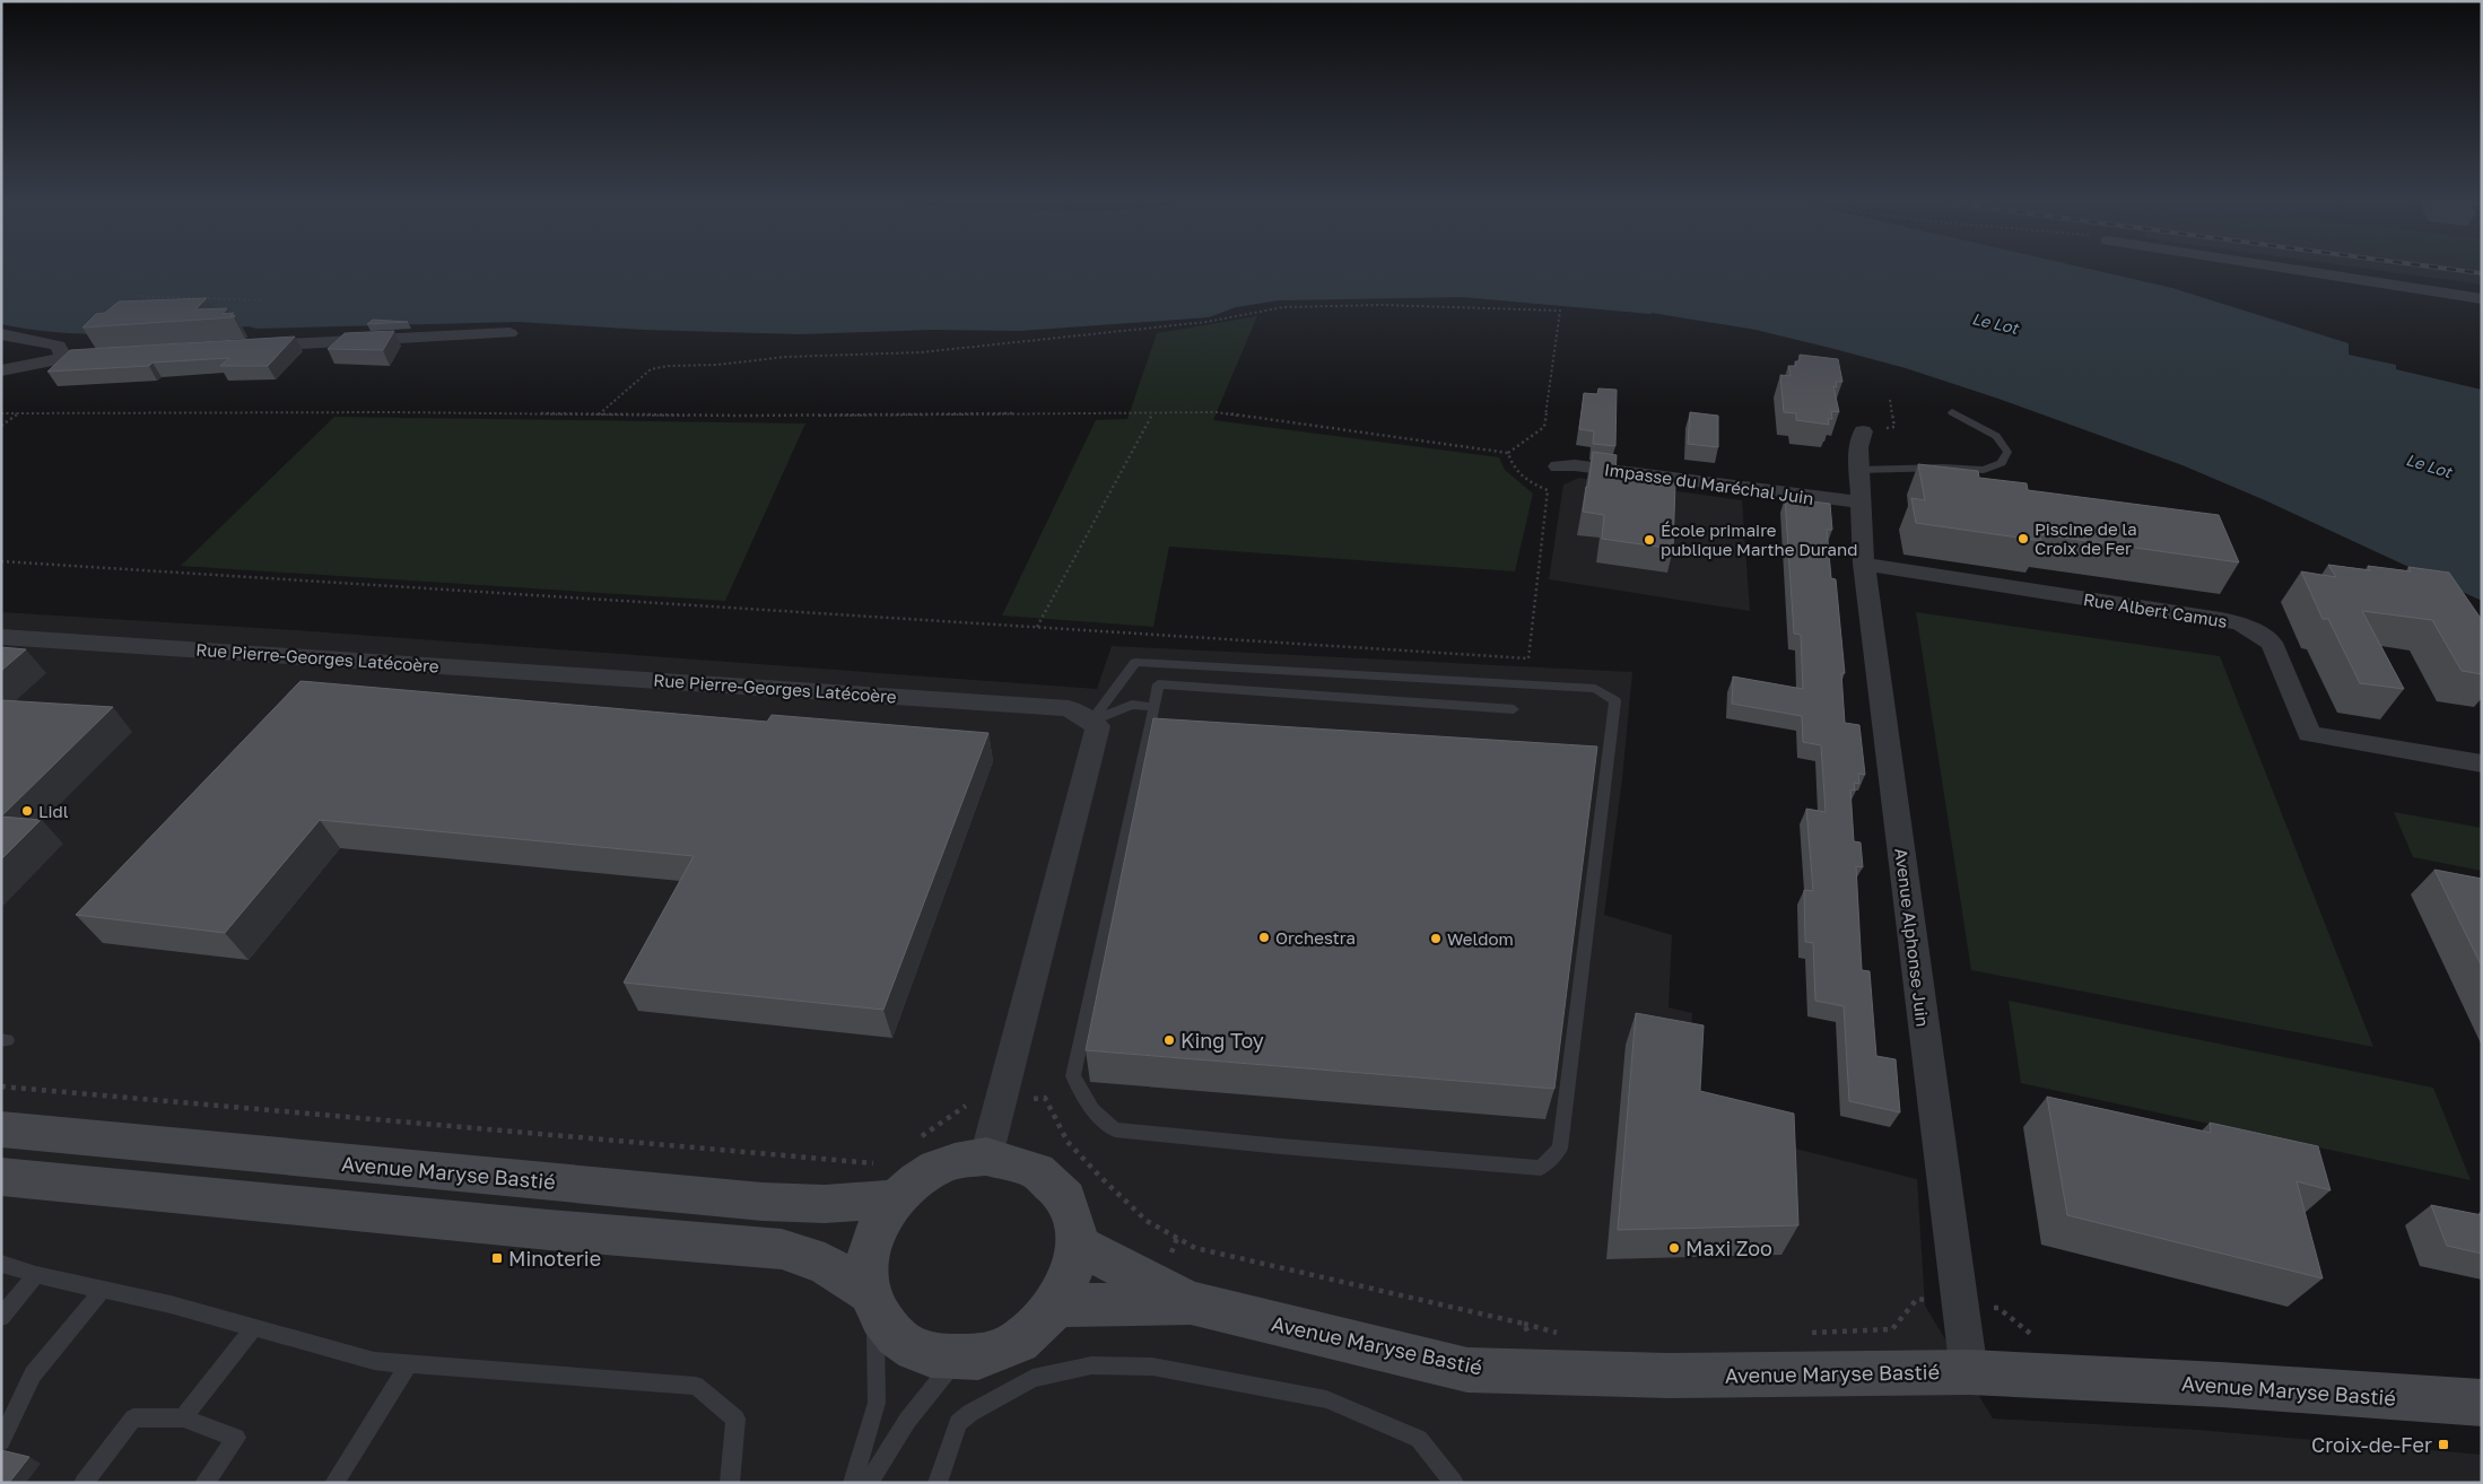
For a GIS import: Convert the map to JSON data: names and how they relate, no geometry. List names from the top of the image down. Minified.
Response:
{"streets":{"street":["Impasse du Maréchal Juin","Rue Albert Camus","Rue Pierre-Georges Latécoère","Avenue Alphonse Juin","Avenue Maryse Bastié"]},"crossings":[["Impasse du Maréchal Juin","Avenue Alphonse Juin"],["Rue Albert Camus","Avenue Alphonse Juin"],["Avenue Alphonse Juin","Avenue Maryse Bastié"]],"water":["Le Lot"],"places":{"other":["Piscine de la Croix de Fer","École primaire publique Marthe Durand","Lidl","Orchestra","Weldom","King Toy","Maxi Zoo"],"transit":["Minoterie","Croix-de-Fer"]}}
